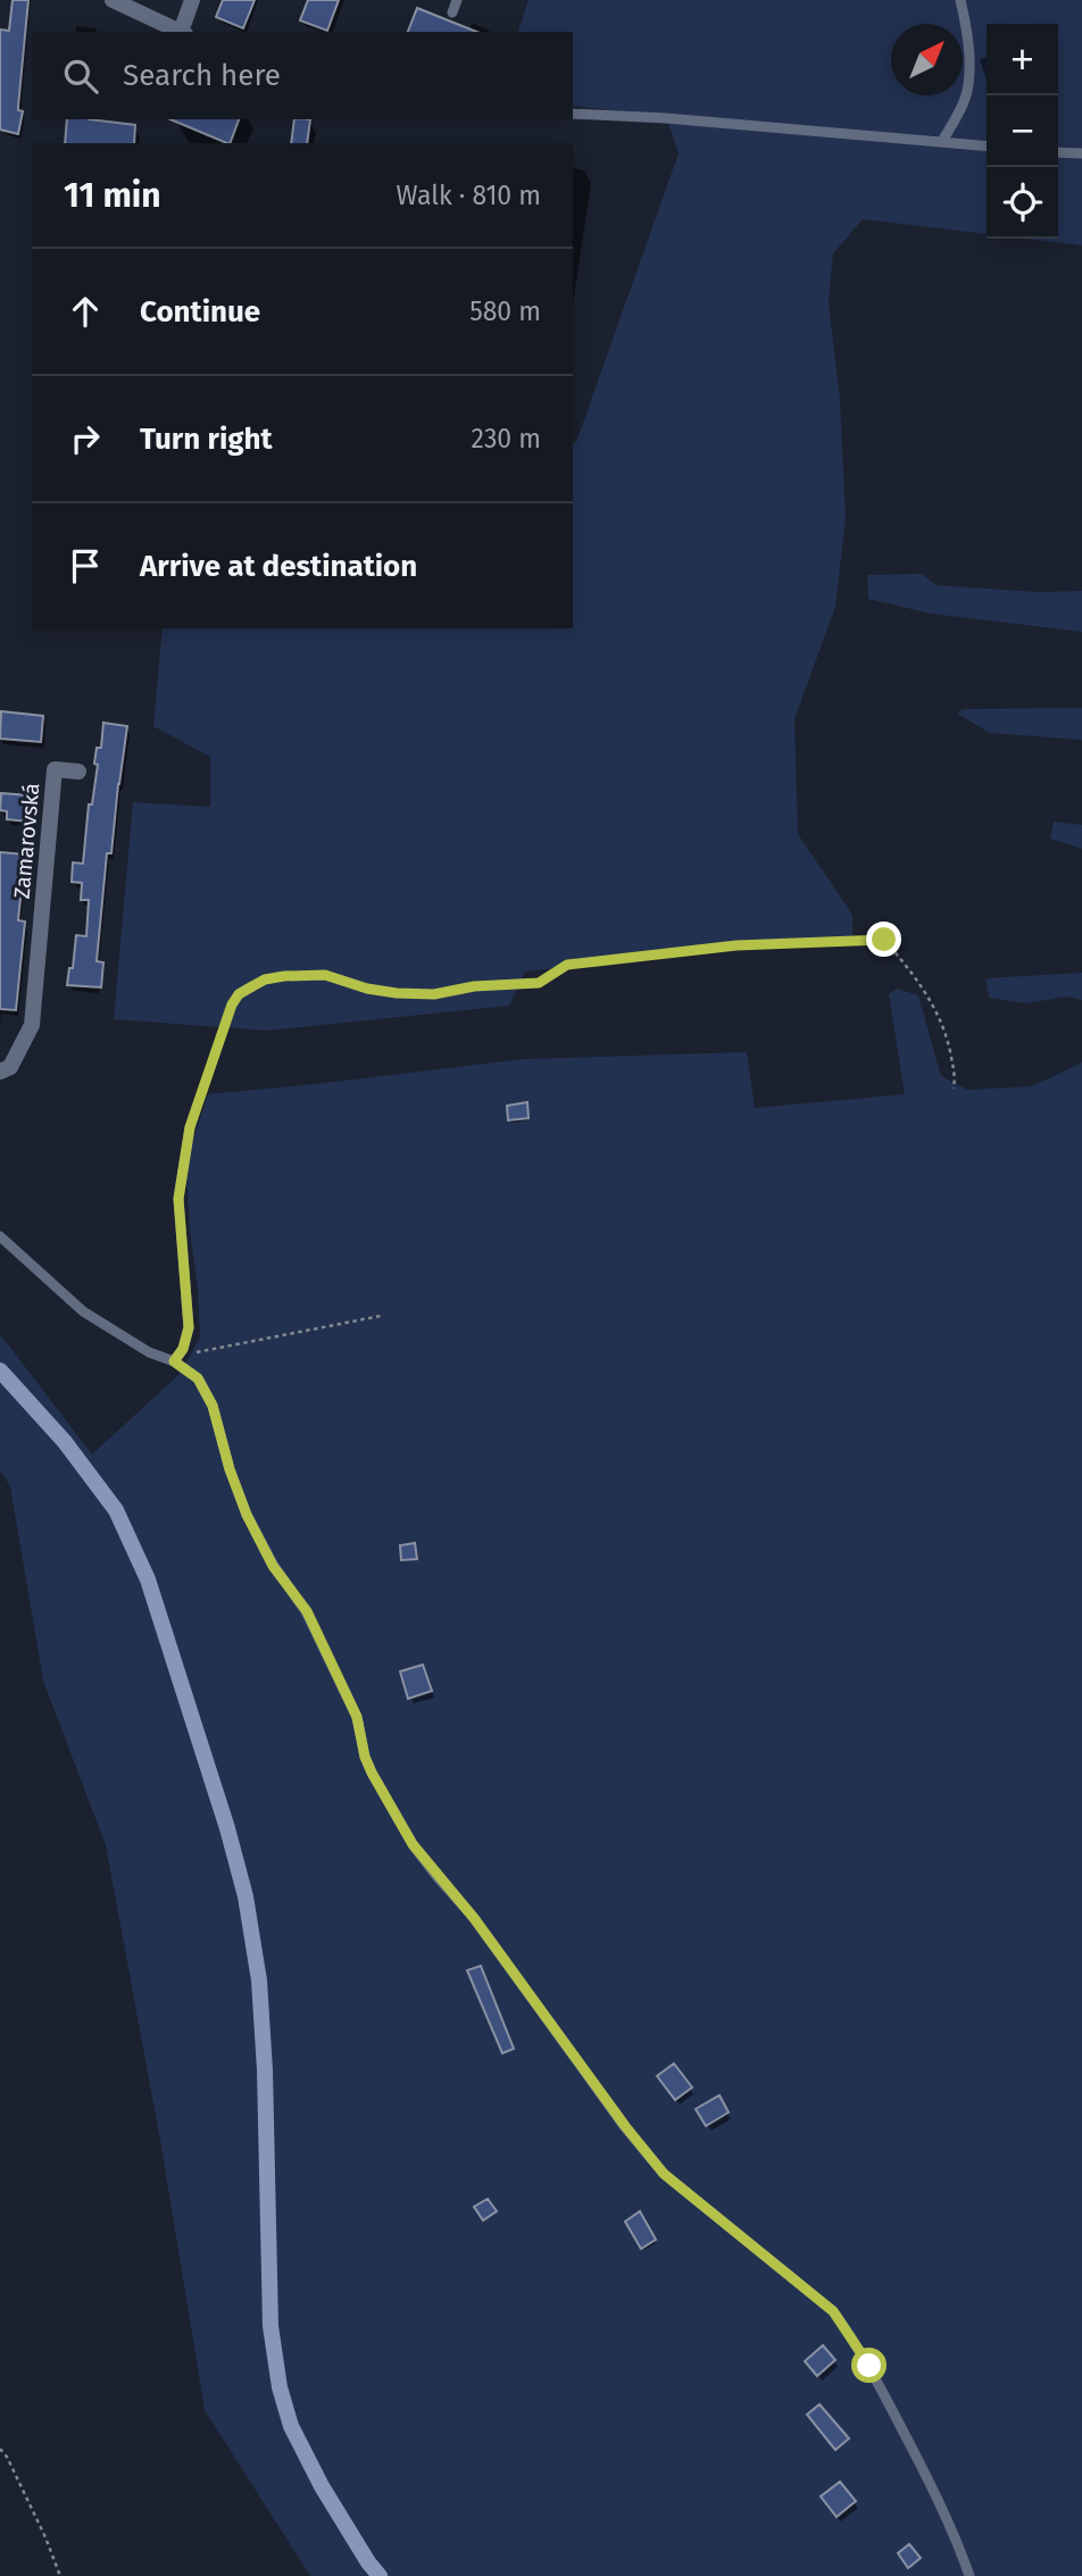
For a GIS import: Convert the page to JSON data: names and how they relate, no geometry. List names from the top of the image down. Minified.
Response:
{"streets":{"street":["Zamarovská"]},"north":"top right","page":{"map_buttons":["+","−"],"search":"Search here","heading":["11 min","Walk · 810 m"],"list":[["Continue","580 m"],["Turn right","230 m"],"Arrive at destination"]}}
